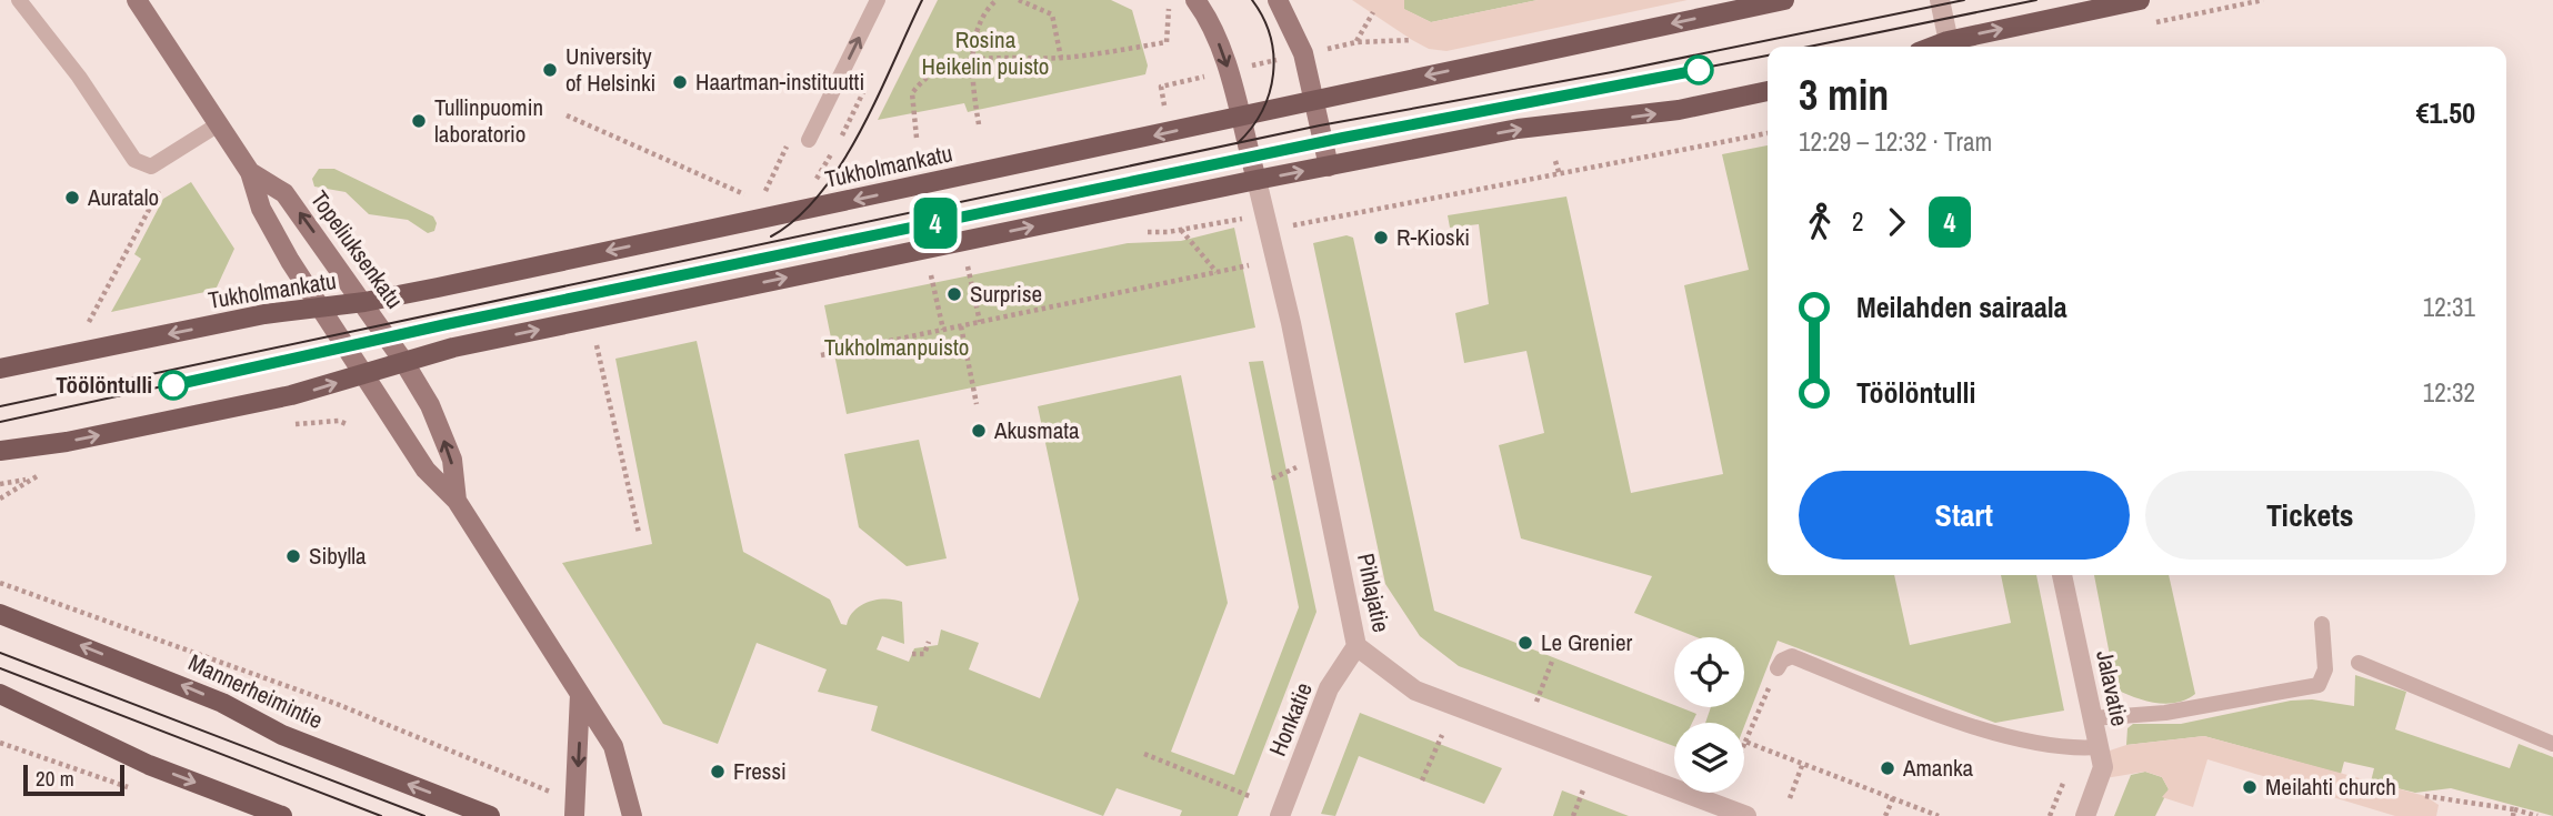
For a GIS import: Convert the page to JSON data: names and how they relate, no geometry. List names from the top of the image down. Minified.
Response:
{"streets":{"main road":["Tukholmankatu","Topeliuksenkatu","Mannerheimintie"],"street":["Pihlajatie","Jalavatie","Honkatie"]},"crossings":[["Tukholmankatu","Topeliuksenkatu"],["Pihlajatie","Honkatie"]],"parks":["Rosina Heikelin puisto","Tukholmanpuisto"],"places":["University of Helsinki","Haartman-instituutti","Tullinpuomin laboratorio","Auratalo","R-Kioski","Surprise","Töölöntulli","Akusmata","Sibylla","Le Grenier","Amanka","Fressi","Meilahti church"],"lines":["tram line 4"],"scale_bar":"20 m","page":{"on_map":"4","heading":["3 min","12:29 – 12:32 · Tram","€1.50"],"legs":["2","4"],"list":[{"name":"Meilahden sairaala","value":"12:31"},{"name":"Töölöntulli","value":"12:32"}],"buttons":["Start","Tickets"],"scale":"20 m"}}
